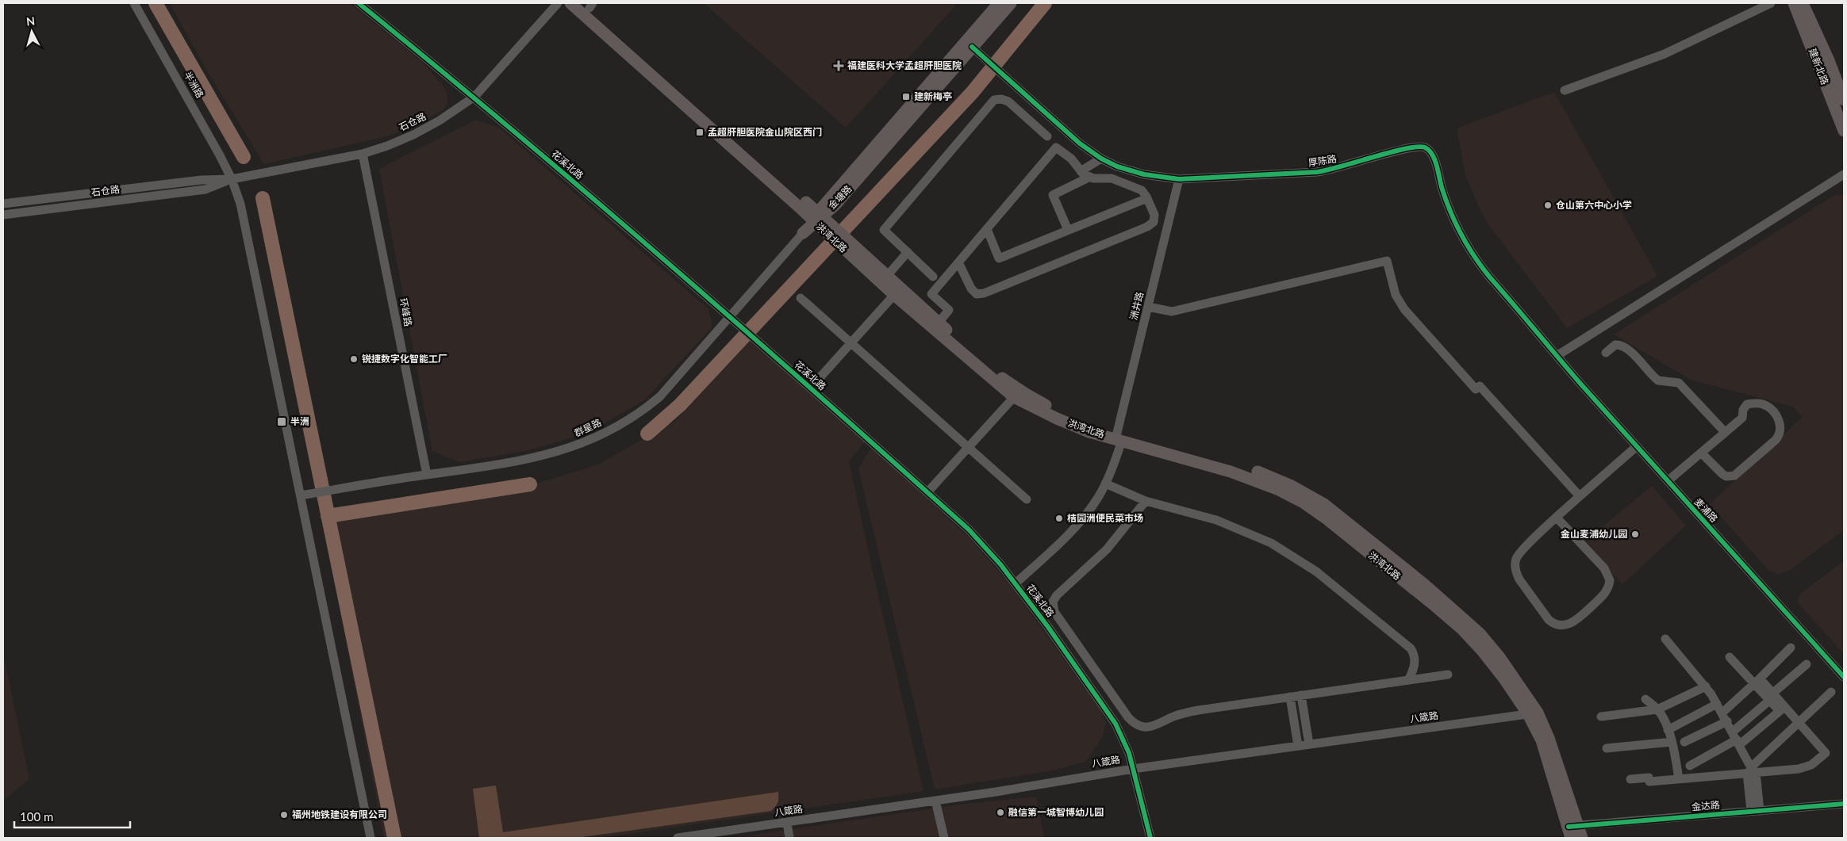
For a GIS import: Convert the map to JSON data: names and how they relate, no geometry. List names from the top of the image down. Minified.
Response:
{"streets":{"main road":["建新北路","金塘路","洪湾北路"],"street":["半洲路","石仓路","厚陈路","花溪北路","洲井路","环峰路","群星路","麦浦路","八箴路","金达路"]},"crossings":[["半洲路","石仓路"],["半洲路","群星路"],["石仓路","花溪北路"],["石仓路","环峰路"],["厚陈路","金塘路"],["厚陈路","洲井路"],["厚陈路","麦浦路"],["花溪北路","洲井路"],["花溪北路","群星路"],["花溪北路","八箴路"],["金塘路","洪湾北路"],["金塘路","群星路"],["洪湾北路","洲井路"],["洪湾北路","八箴路"],["洪湾北路","金达路"],["环峰路","群星路"]],"places":{"health":["福建医科大学孟超肝胆医院"],"transit":["建新梅亭","孟超肝胆医院金山院区西门","半洲"],"other":["仓山第六中心小学","锐捷数字化智能工厂","桔园洲便民菜市场","金山麦浦幼儿园","融信第一城智博幼儿园","福州地铁建设有限公司"]},"scale_bar":"100 m","north":"top"}
